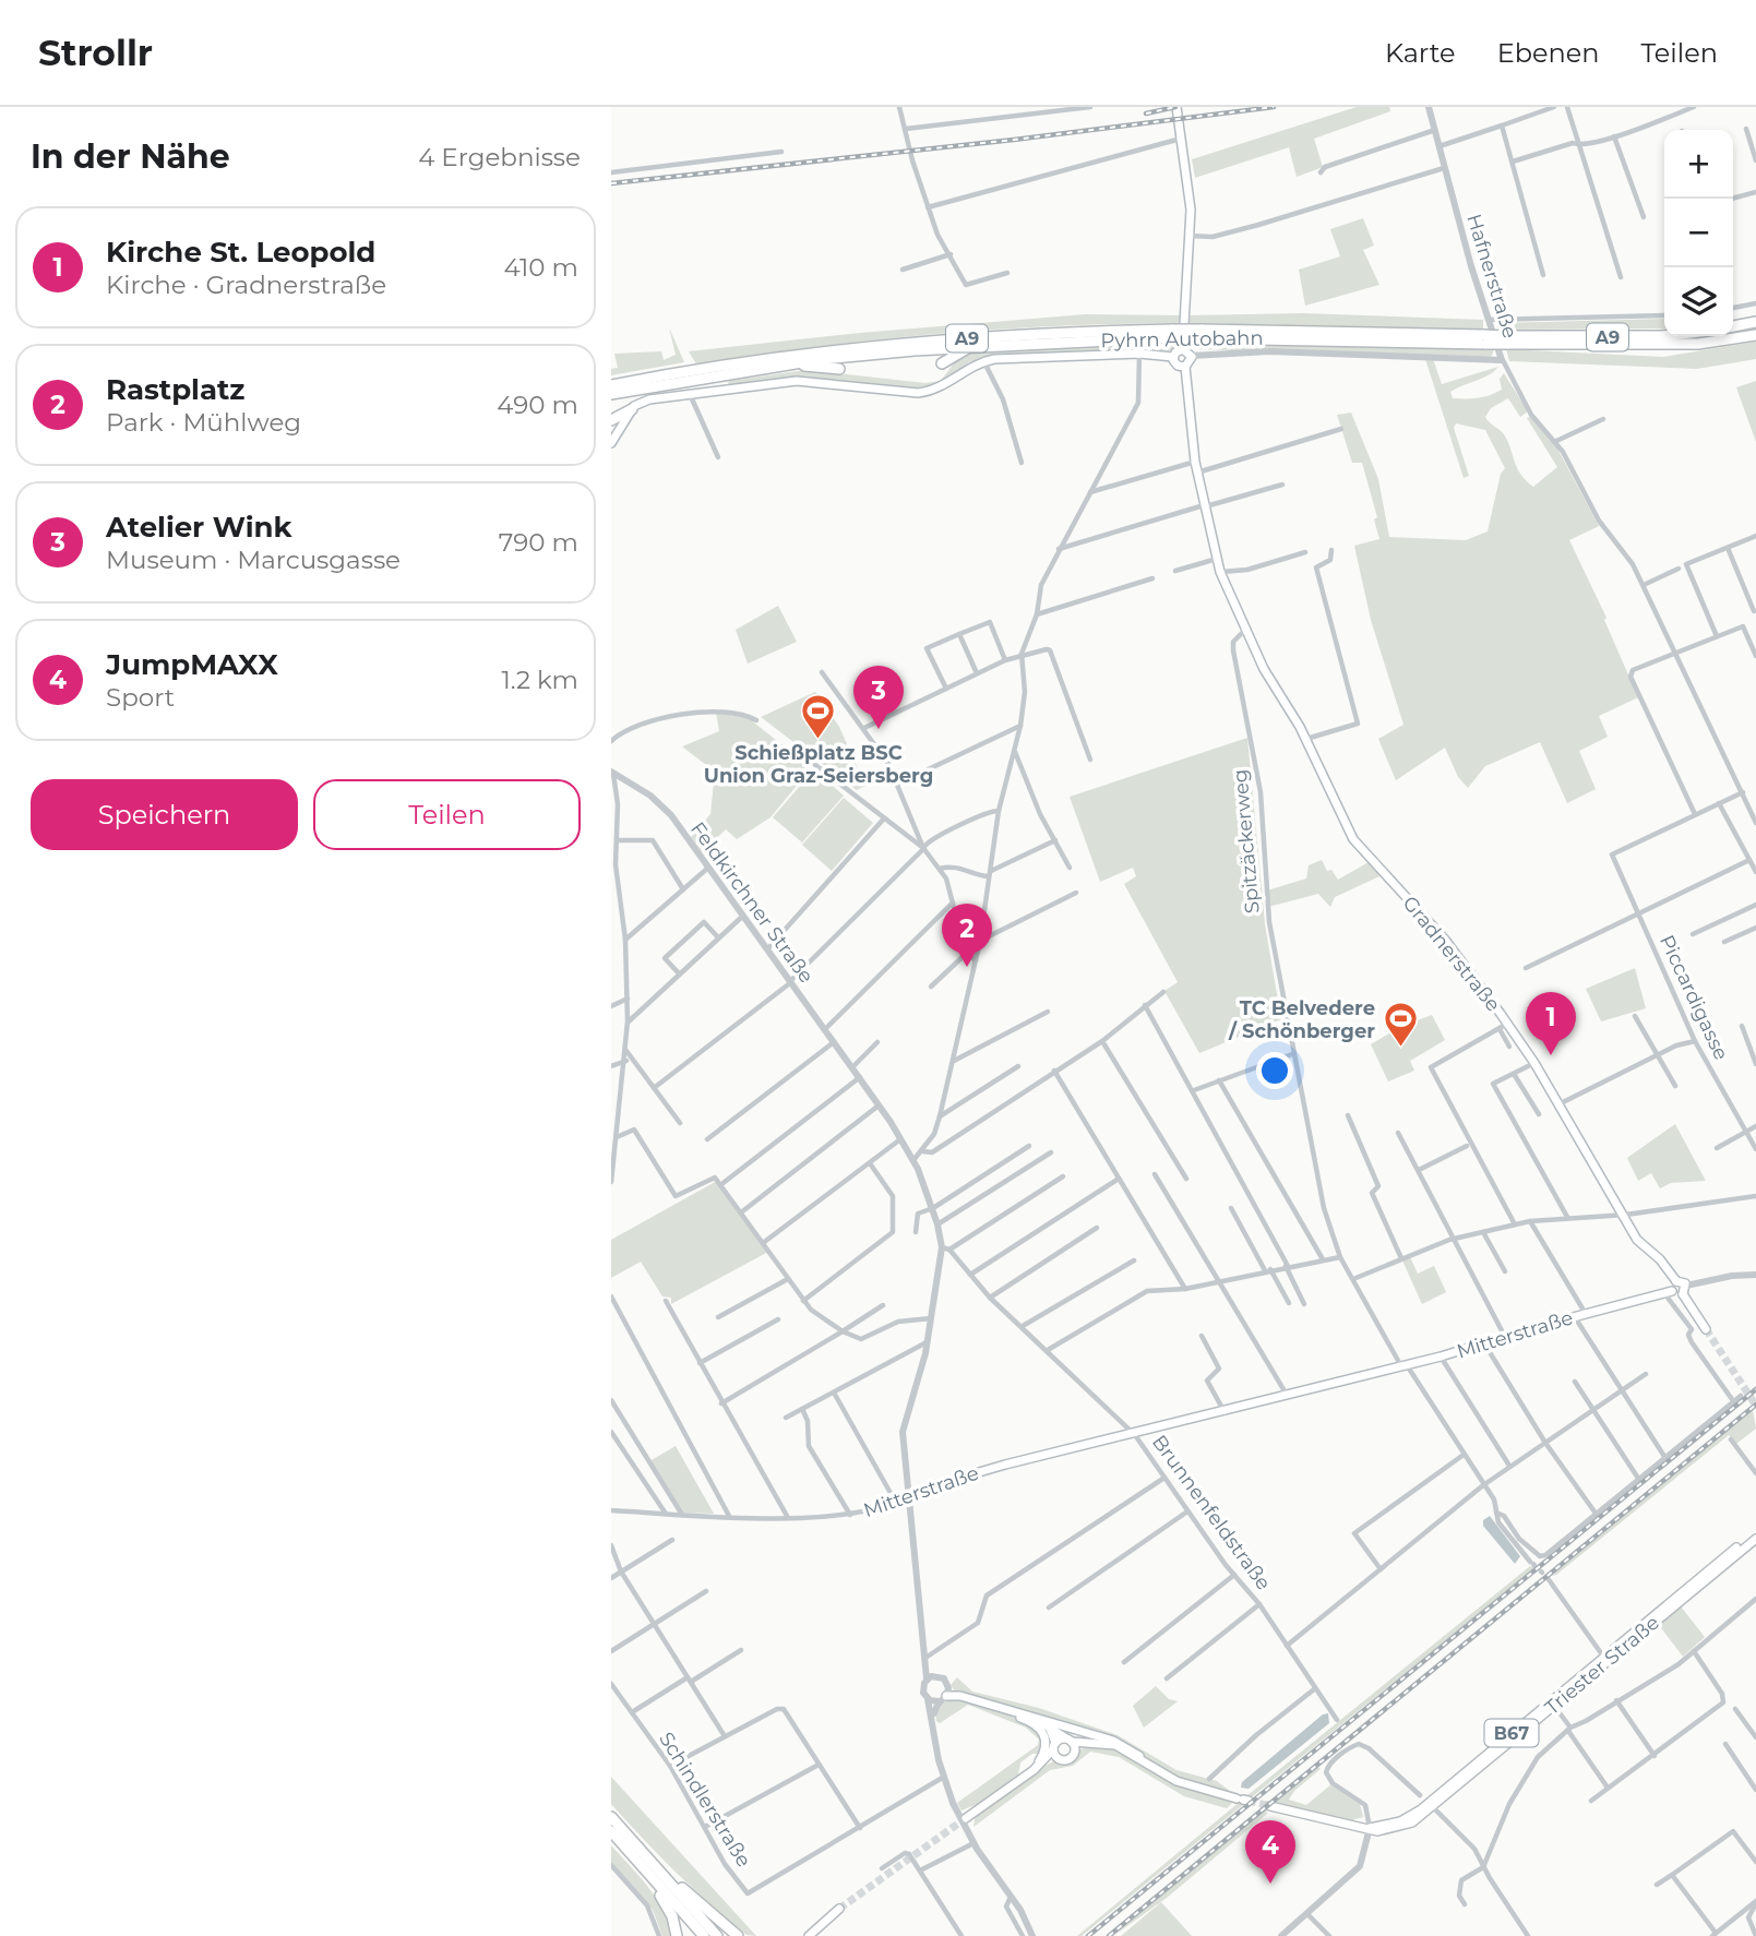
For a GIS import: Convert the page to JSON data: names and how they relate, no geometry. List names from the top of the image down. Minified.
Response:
{"streets":{"highway":["A9","Pyhrn Autobahn"],"main road":["Gradnerstraße","Mitterstraße","Triester Straße","B67"],"street":["Hafnerstraße","Spitzäckerweg","Feldkirchner Straße","Piccardigasse","Brunnenfeldstraße","Schindlerstraße"]},"crossings":[["Spitzäckerweg","Gradnerstraße"],["Spitzäckerweg","Mitterstraße"],["Feldkirchner Straße","Mitterstraße"],["Feldkirchner Straße","Brunnenfeldstraße"],["Mitterstraße","Brunnenfeldstraße"],["Triester Straße","B67"]],"places":{"sports":["Schießplatz BSC Union Graz-Seiersberg","TC Belvedere / Schönberger"]},"page":{"header":"Strollr","nav":["Karte","Ebenen","Teilen"],"heading":["In der Nähe","4 Ergebnisse"],"map_buttons":["+","−"],"list":[{"mark":"1","name":"Kirche St. Leopold","note":"Kirche · Gradnerstraße","value":"410 m"},{"mark":"2","name":"Rastplatz","note":"Park · Mühlweg","value":"490 m"},{"mark":"3","name":"Atelier Wink","note":"Museum · Marcusgasse","value":"790 m"},{"mark":"4","name":"JumpMAXX","note":"Sport","value":"1.2 km"}],"pins":["3","2","1","4"],"buttons":["Speichern","Teilen"]}}
